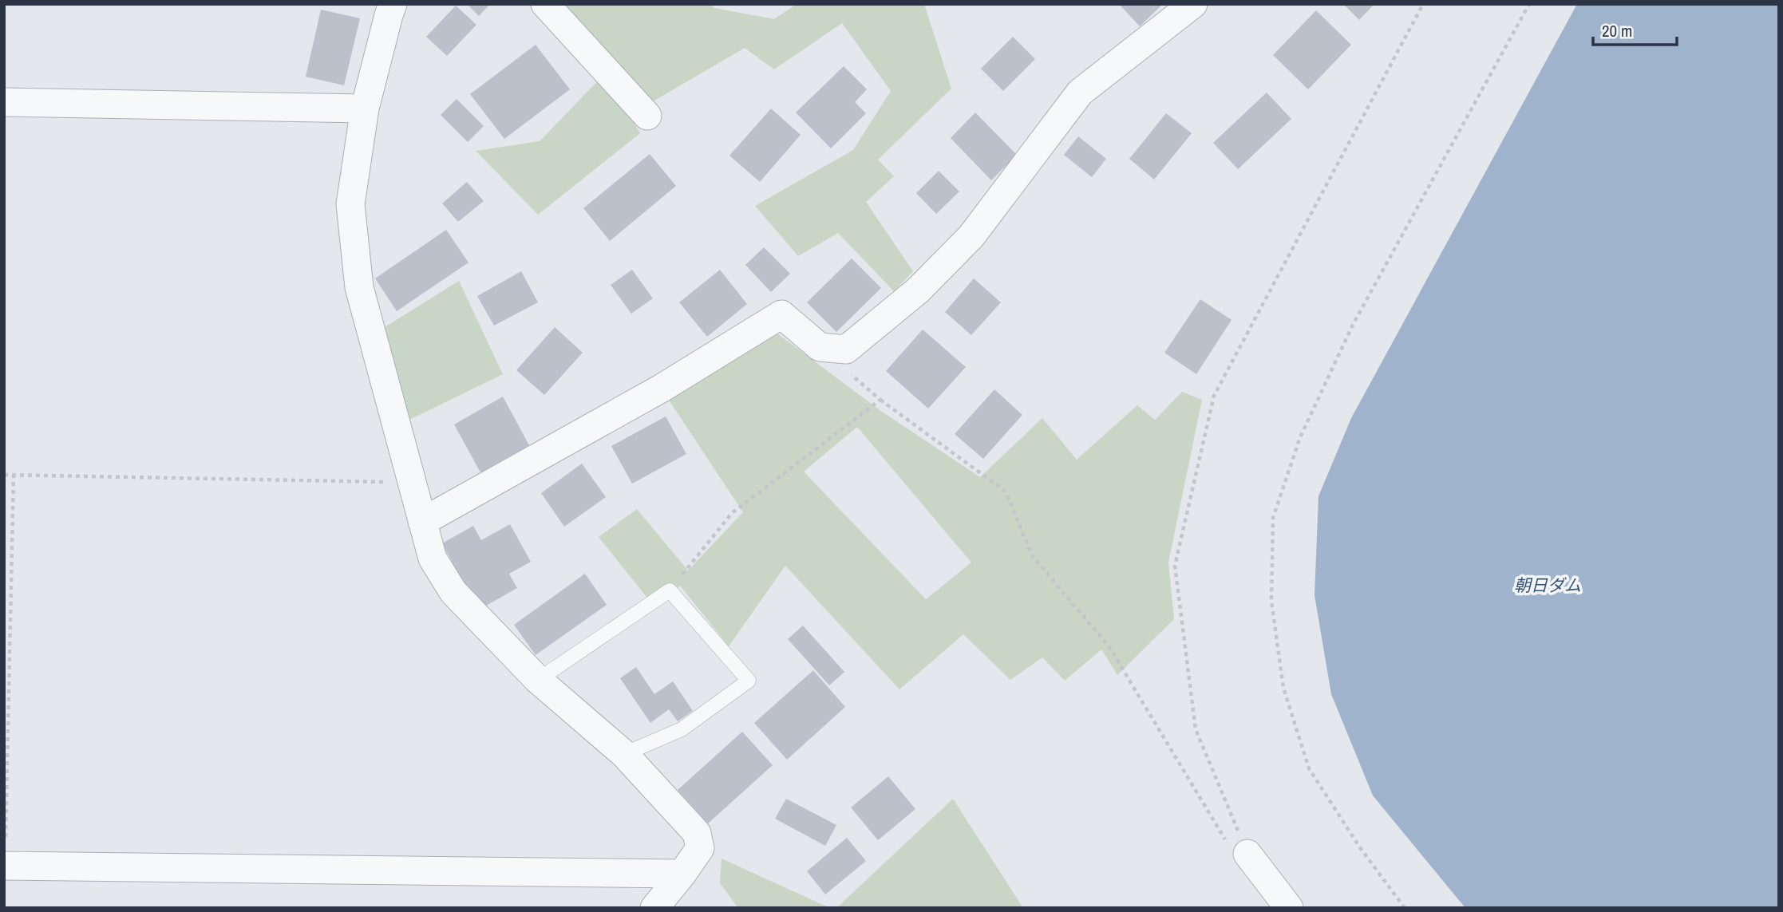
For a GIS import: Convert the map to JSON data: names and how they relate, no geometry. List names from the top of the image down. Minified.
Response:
{"water":["朝日ダム"],"scale_bar":"20 m"}
